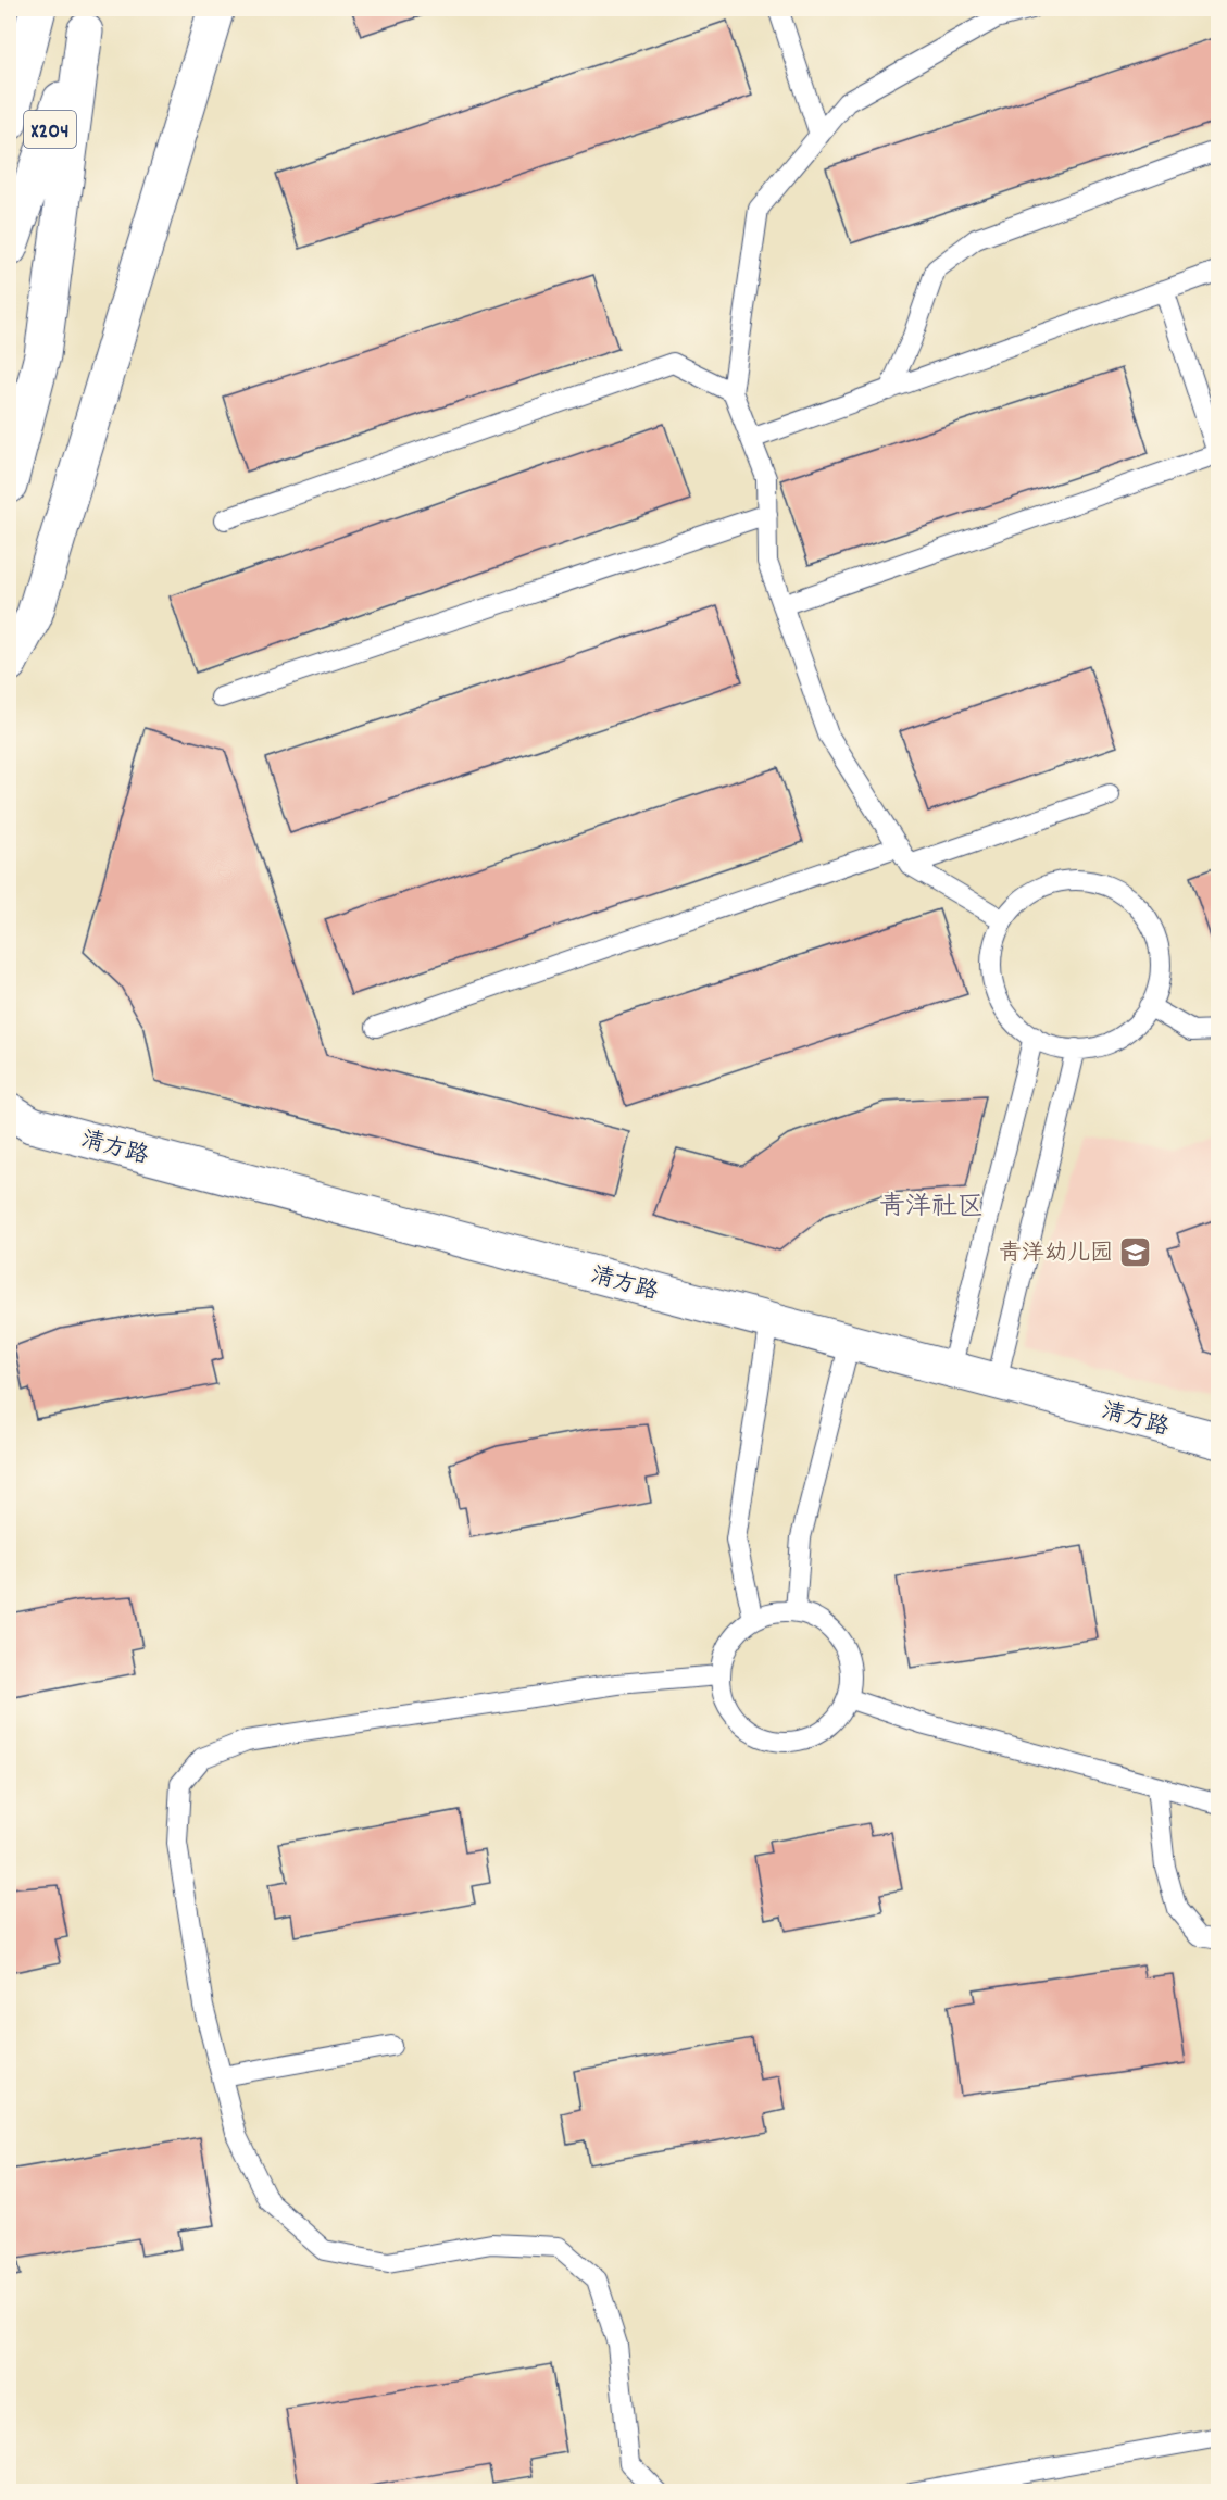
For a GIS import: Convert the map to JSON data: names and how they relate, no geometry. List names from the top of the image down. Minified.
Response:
{"streets":{"main road":["X204","清方路"]},"districts":["青洋社区"],"places":{"school or university":["青洋幼儿园"]}}
